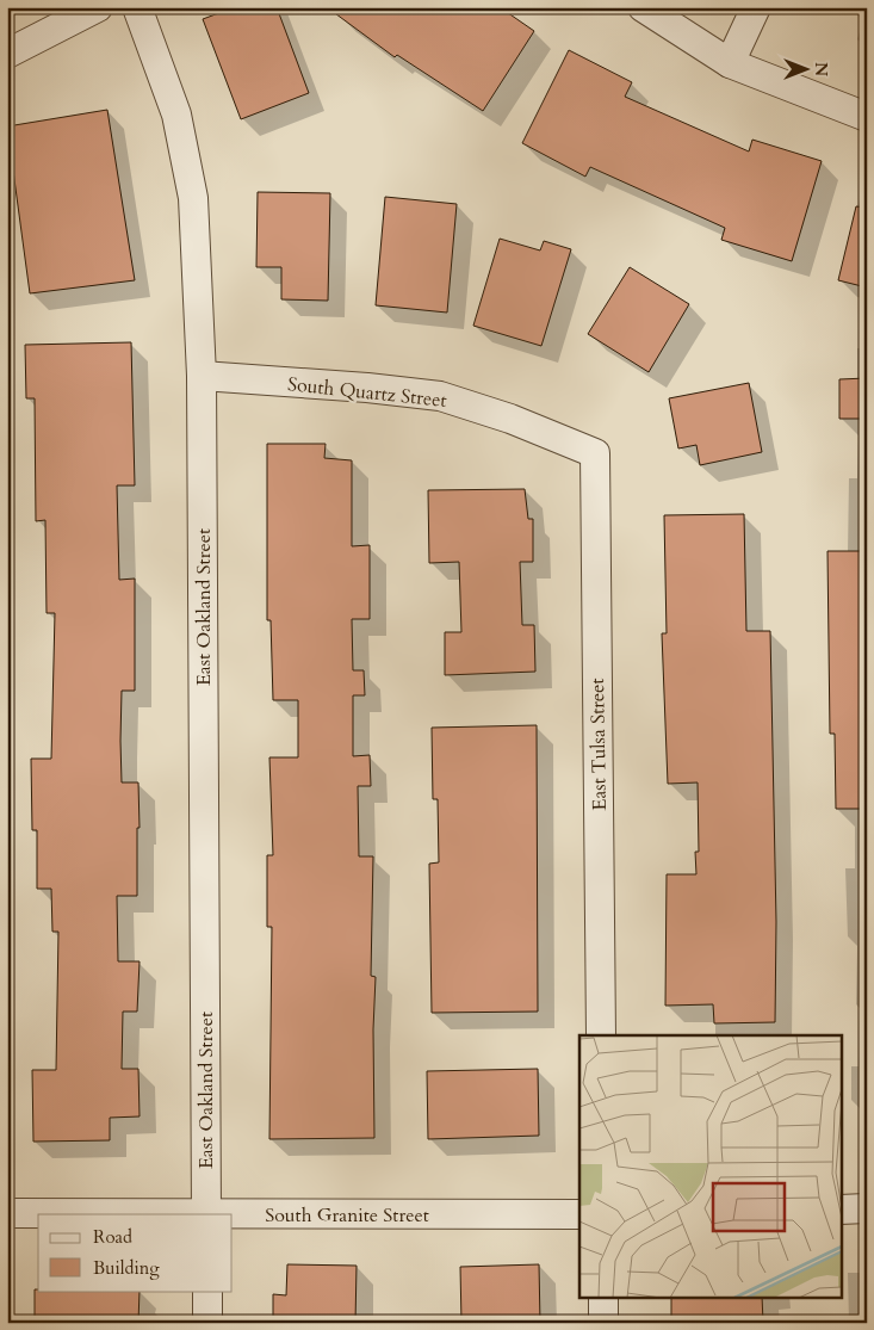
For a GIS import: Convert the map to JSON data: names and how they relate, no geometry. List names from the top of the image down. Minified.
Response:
{"streets":{"street":["South Quartz Street","East Oakland Street","East Tulsa Street","South Granite Street"]},"crossings":[["South Quartz Street","East Oakland Street"],["South Quartz Street","East Tulsa Street"],["East Oakland Street","South Granite Street"]],"legend":["Road","Building"],"north":"right"}
